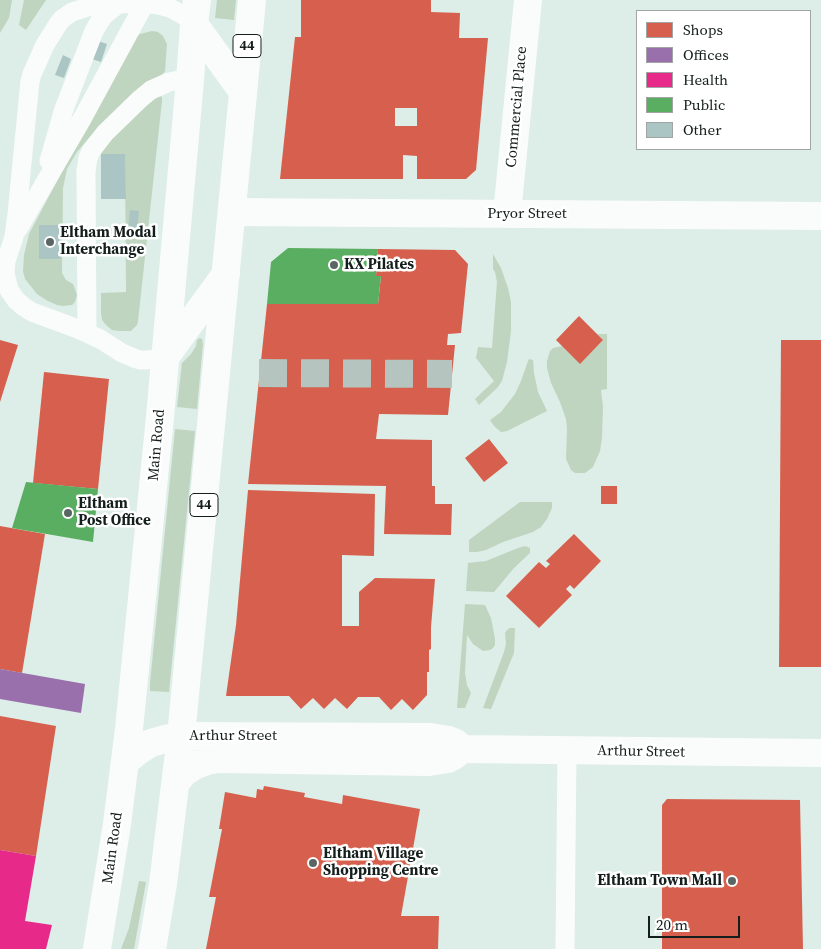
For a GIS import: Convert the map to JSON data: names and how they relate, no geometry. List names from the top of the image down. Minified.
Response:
{"streets":{"main road":["44","Commercial Place","Pryor Street","Main Road","Arthur Street"]},"crossings":[["44","Pryor Street"],["44","Arthur Street"],["Commercial Place","Pryor Street"],["Main Road","Arthur Street"]],"places":["Eltham Modal Interchange","KX Pilates","Eltham Post Office","Eltham Village Shopping Centre","Eltham Town Mall"],"legend":["Shops","Offices","Health","Public","Other"],"scale_bar":"20 m"}
